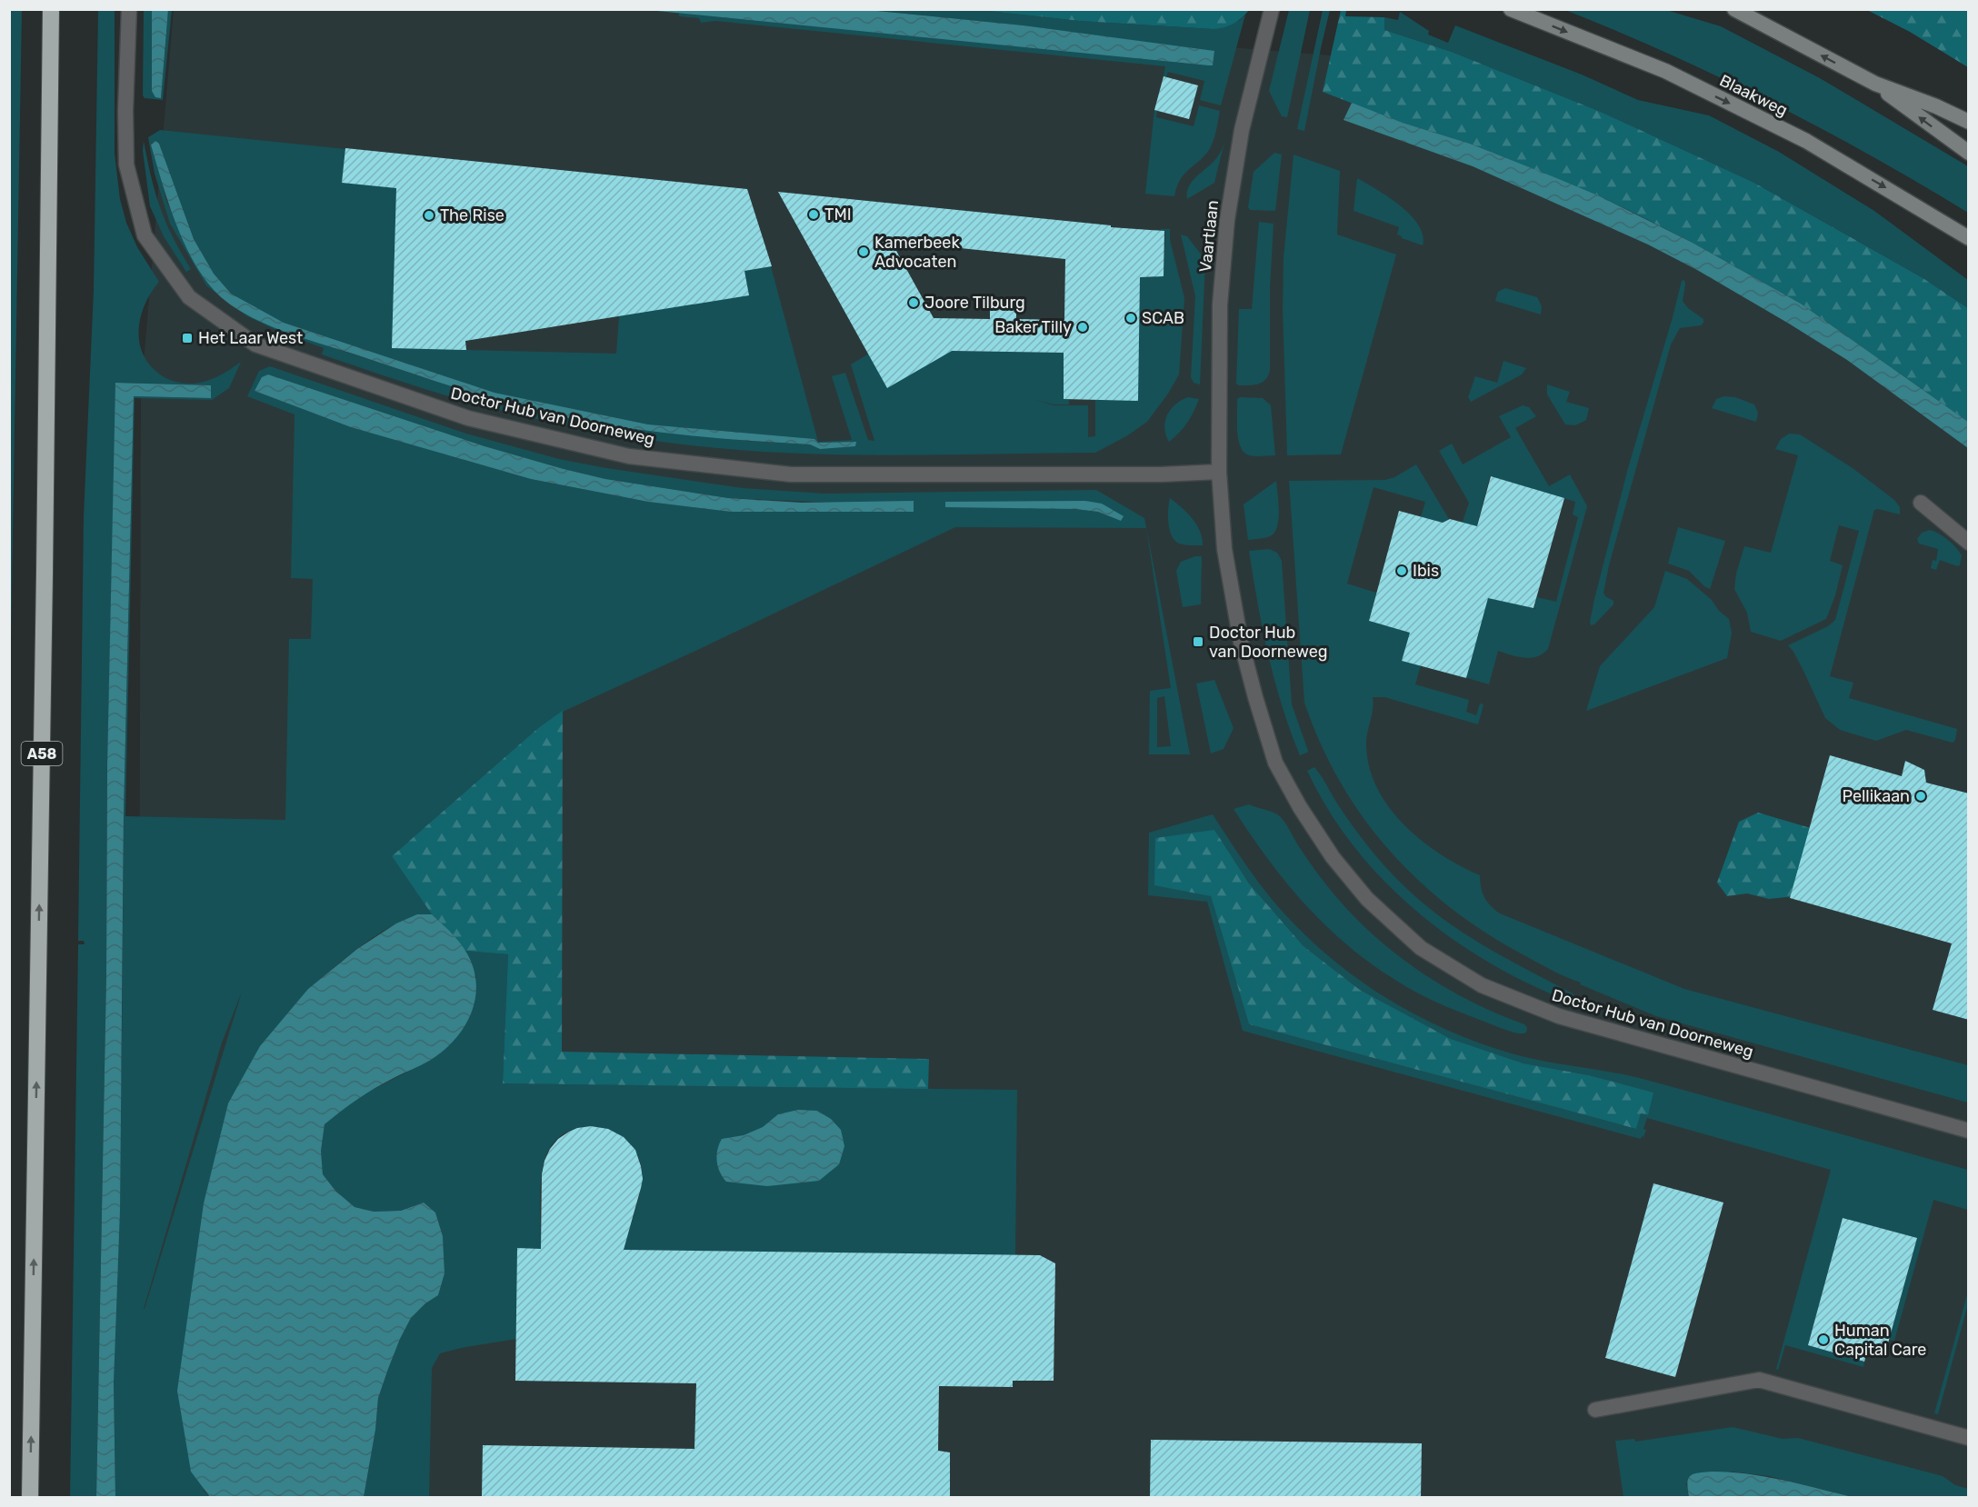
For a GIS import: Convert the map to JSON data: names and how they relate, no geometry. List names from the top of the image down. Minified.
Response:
{"streets":{"highway":["A58"],"main road":["Blaakweg"],"street":["Vaartlaan","Doctor Hub van Doorneweg"]},"crossings":[["Vaartlaan","Doctor Hub van Doorneweg"]],"places":{"other":["TMI","The Rise","Kamerbeek Advocaten","Joore Tilburg","SCAB","Baker Tilly","Ibis","Pellikaan","Human Capital Care"],"transit":["Het Laar West","Doctor Hub van Doorneweg"]}}
